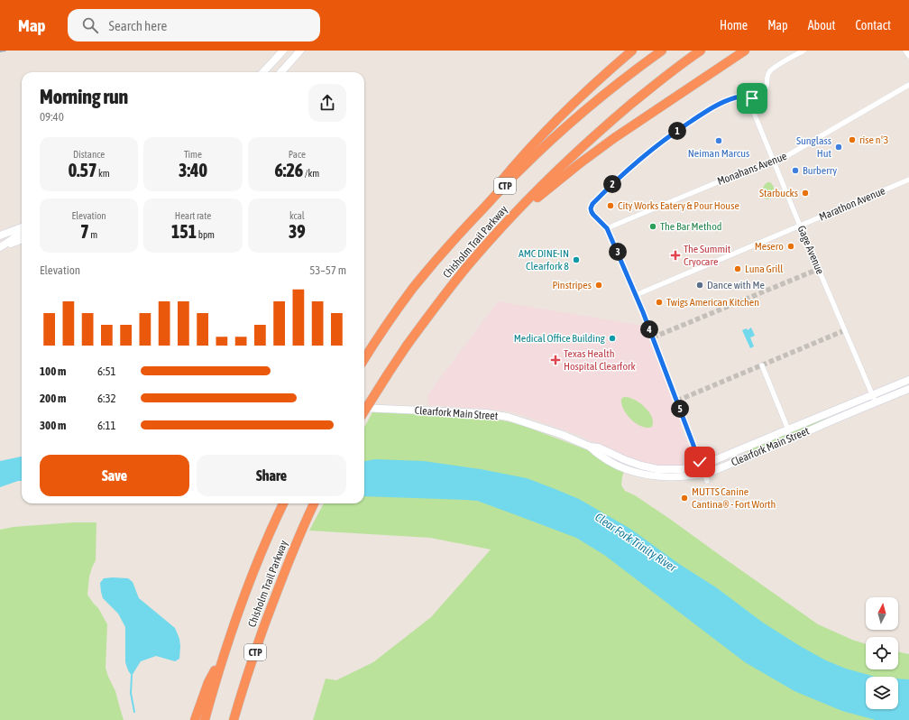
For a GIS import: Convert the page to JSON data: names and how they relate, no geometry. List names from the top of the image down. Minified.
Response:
{"streets":{"highway":["CTP","Chisholm Trail Parkway"],"street":["Monahans Avenue","Marathon Avenue","Gage Avenue","Clearfork Main Street"]},"crossings":[["Monahans Avenue","Gage Avenue"],["Marathon Avenue","Gage Avenue"],["Gage Avenue","Clearfork Main Street"]],"water":["Clear Fork Trinity River"],"places":{"other":["rise n°3","Neiman Marcus","Sunglass Hut","Burberry","Starbucks","City Works Eatery & Pour House","The Bar Method","Mesero","AMC DINE-IN Clearfork 8","Luna Grill","Pinstripes","Dance with Me","Twigs American Kitchen","Medical Office Building","MUTTS Canine Cantina® - Fort Worth"],"health":["The Summit Cryocare","Texas Health Hospital Clearfork"]},"north":"top","page":{"header":"Map","search":"Search here","nav":["Home","Map","About","Contact"],"heading":["Morning run","09:40"],"pins":["1","2","3","4","5"],"stats":[["Distance","0.57 km"],["Time","3:40"],["Pace","6:26 /km"],["Elevation","7 m"],["Heart rate","151 bpm"],["kcal","39"]],"chart":["Elevation","53–57 m"],"list":[{"name":"100 m","note":"6:51"},{"name":"200 m","note":"6:32"},{"name":"300 m","note":"6:11"}],"buttons":["Save","Share"]}}
